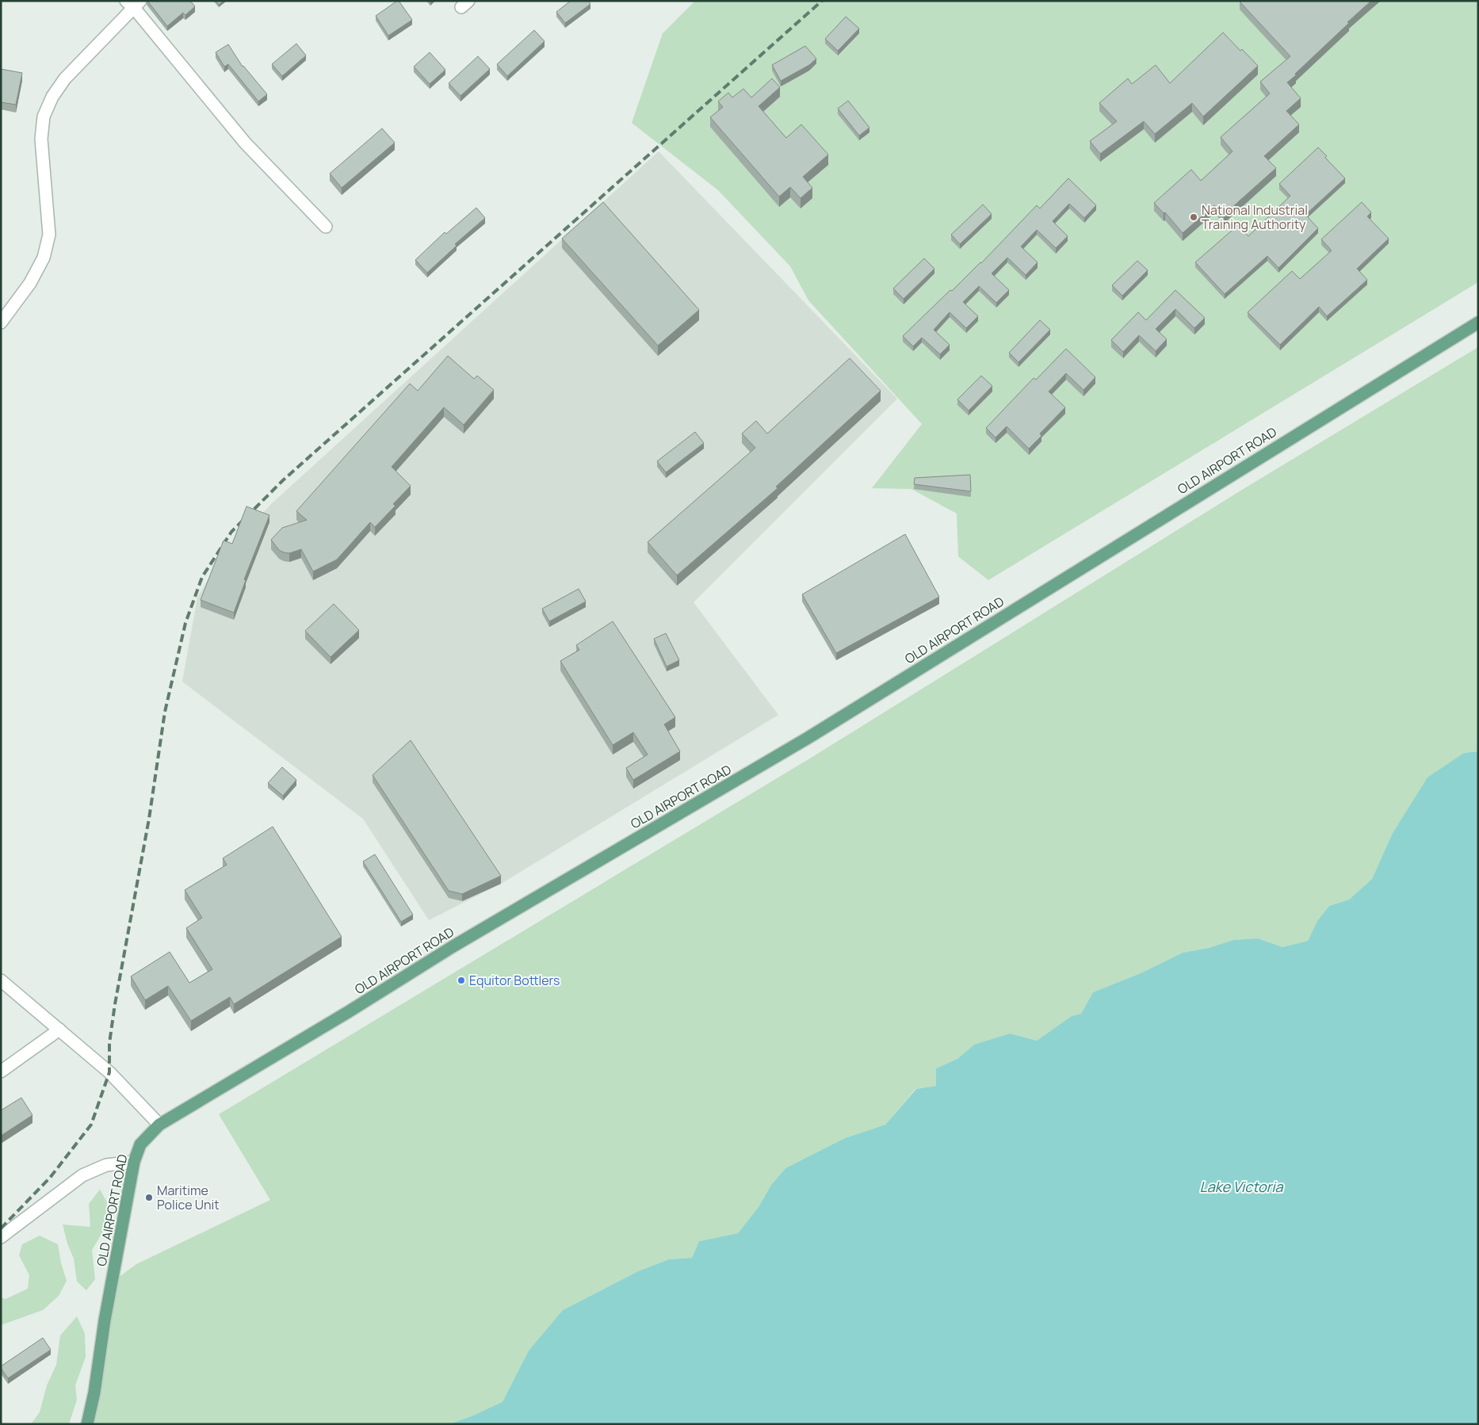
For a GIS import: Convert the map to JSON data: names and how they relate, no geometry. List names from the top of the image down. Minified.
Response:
{"streets":{"main road":["OLD AIRPORT ROAD"]},"water":["Lake Victoria"],"places":["National Industrial Training Authority","Equitor Bottlers","Maritime Police Unit"]}
